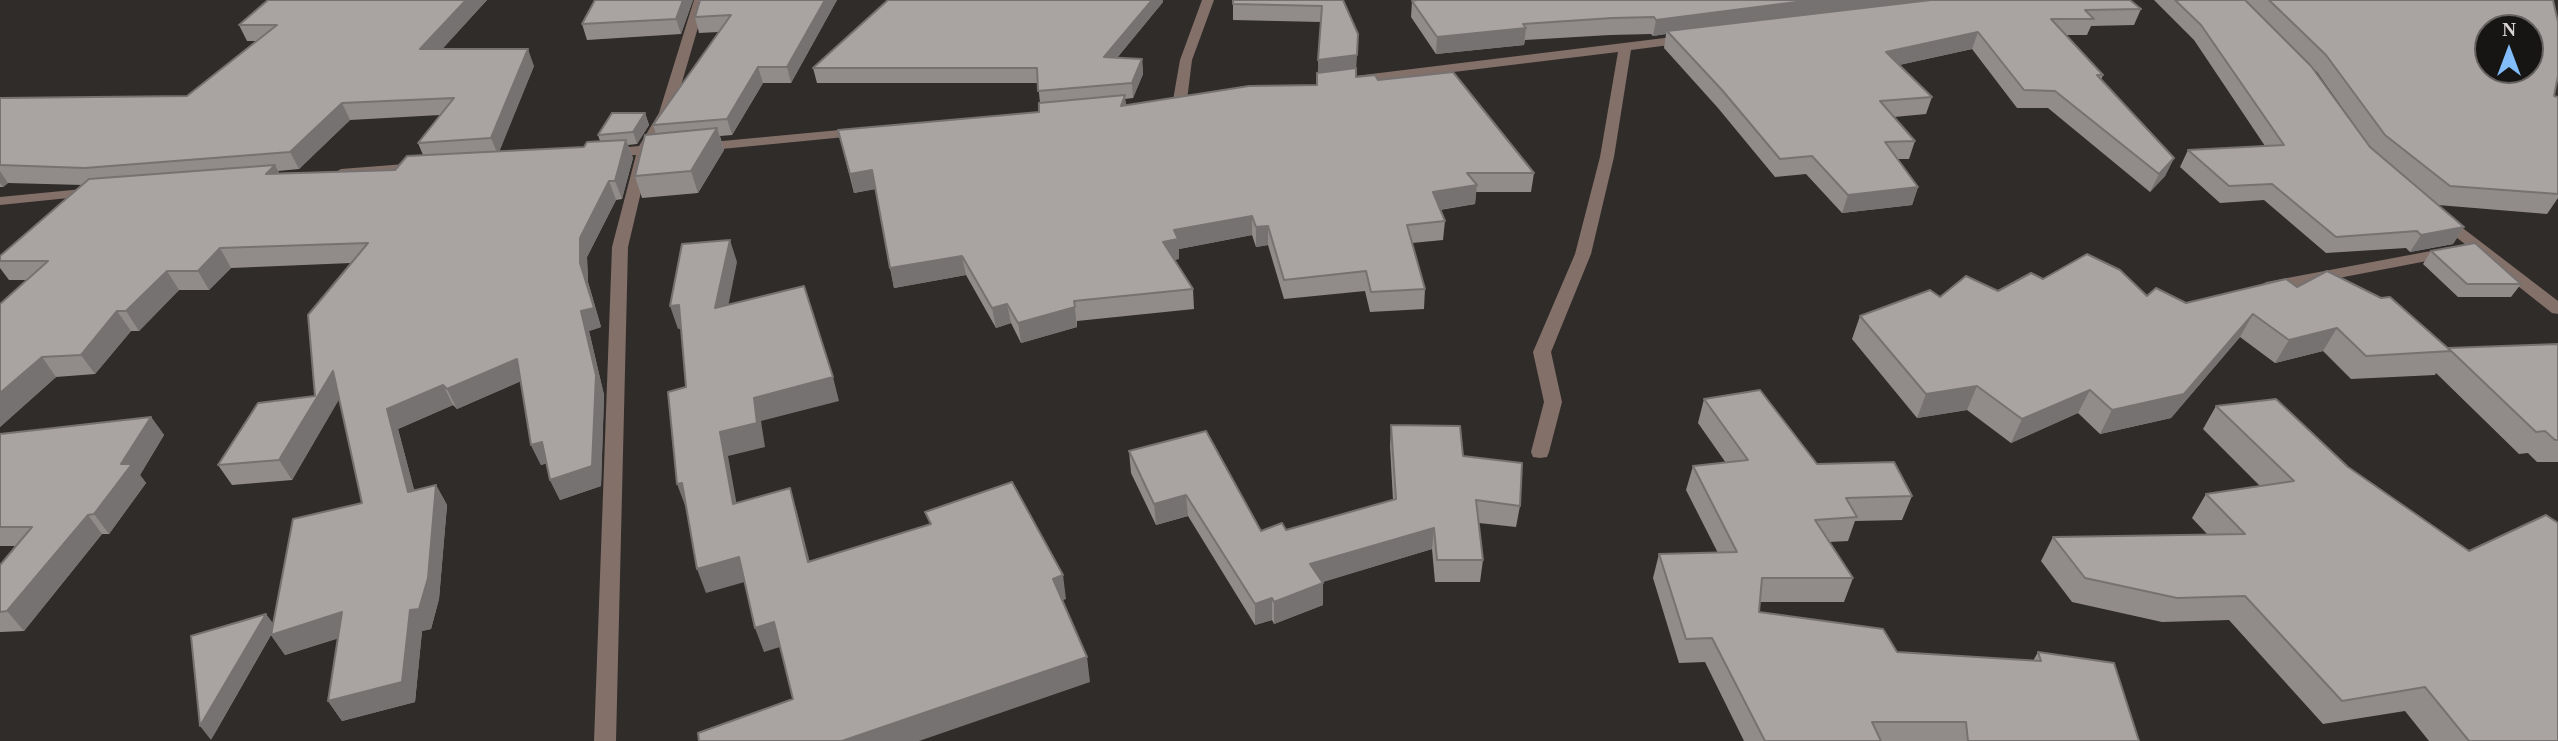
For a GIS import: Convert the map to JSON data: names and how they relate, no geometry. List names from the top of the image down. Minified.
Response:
{"north":"top"}
